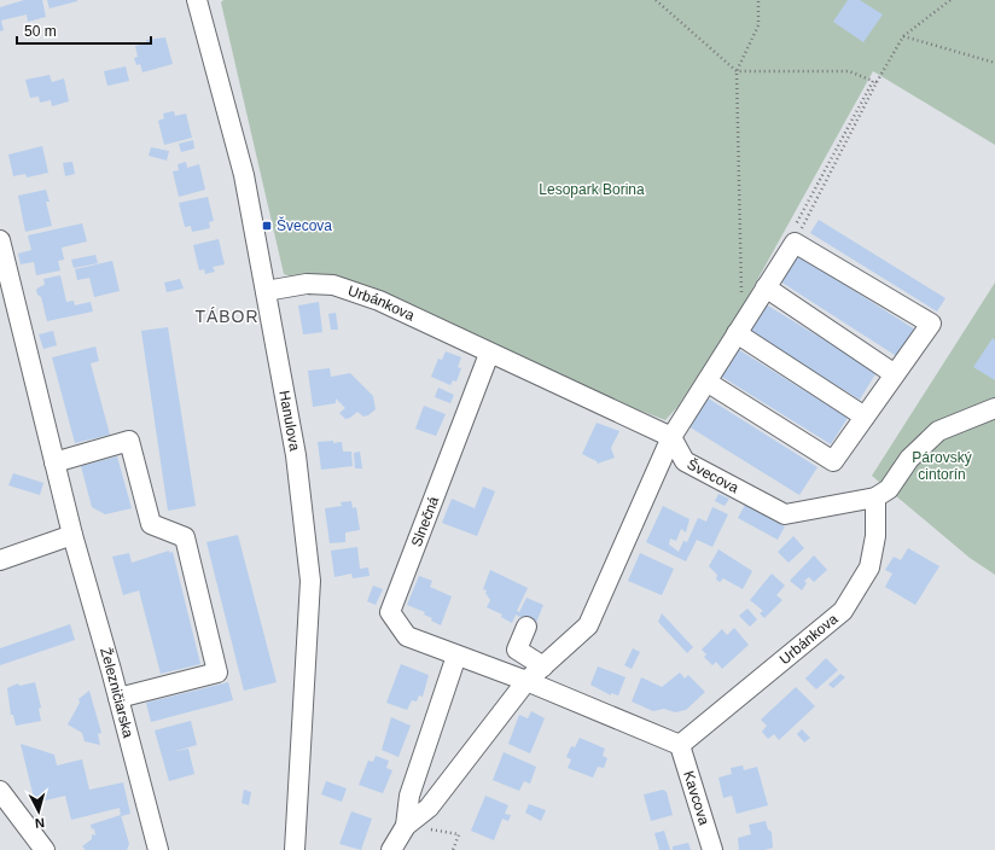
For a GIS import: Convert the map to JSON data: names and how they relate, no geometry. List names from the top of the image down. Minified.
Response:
{"streets":{"street":["Urbánkova","Hanulova","Švecova","Slnečná","Železničiarska","Kavcova"]},"crossings":[["Urbánkova","Hanulova"],["Urbánkova","Švecova"],["Urbánkova","Slnečná"],["Urbánkova","Kavcova"],["Slnečná","Kavcova"]],"districts":["TÁBOR"],"parks":["Lesopark Borina","Párovský cintorín"],"places":{"transit":["Švecova"]},"scale_bar":"50 m","north":"bottom"}
